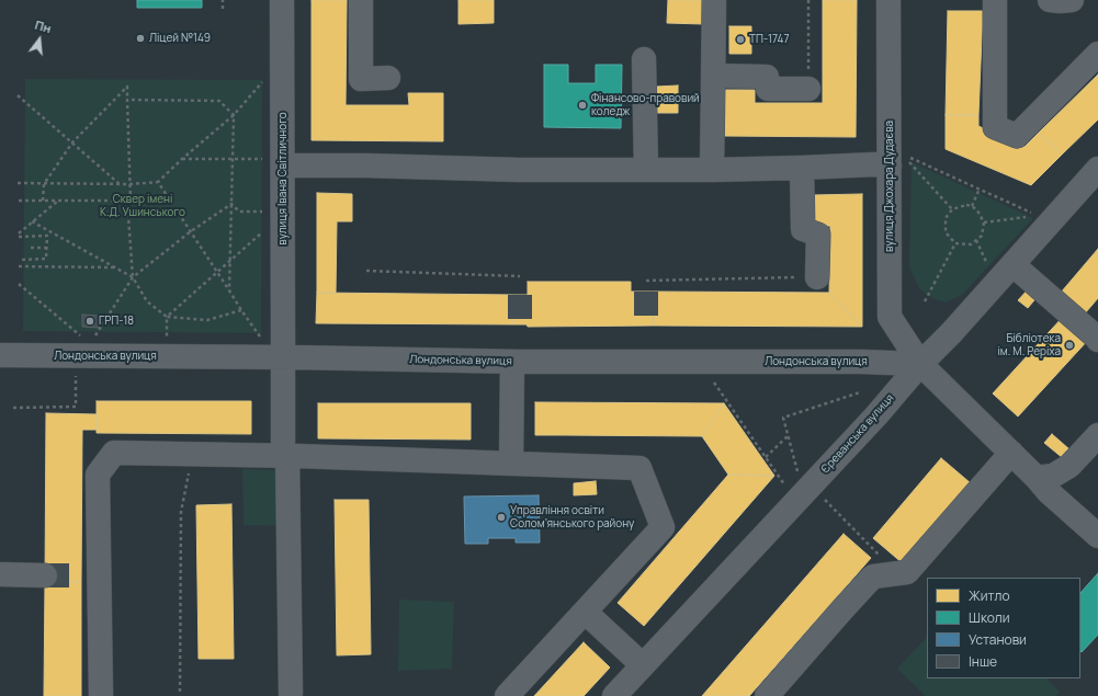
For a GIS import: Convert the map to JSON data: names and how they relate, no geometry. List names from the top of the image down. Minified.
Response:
{"streets":{"street":["вулиця Івана Світличного","вулиця Джохара Дудаєва","Лондонська вулиця","Єреванська вулиця"]},"crossings":[["вулиця Івана Світличного","Лондонська вулиця"],["вулиця Джохара Дудаєва","Лондонська вулиця"],["вулиця Джохара Дудаєва","Єреванська вулиця"],["Лондонська вулиця","Єреванська вулиця"]],"parks":["Сквер імені К.Д. Ушинського"],"places":["Ліцей №149","ТП-1747","Фінансово-правовий коледж","ГРП-18","Бібліотека ім. М. Реріха","Управління освіти Солом’янського району"],"legend":["Житло","Школи","Установи","Інше"],"north":"top"}
